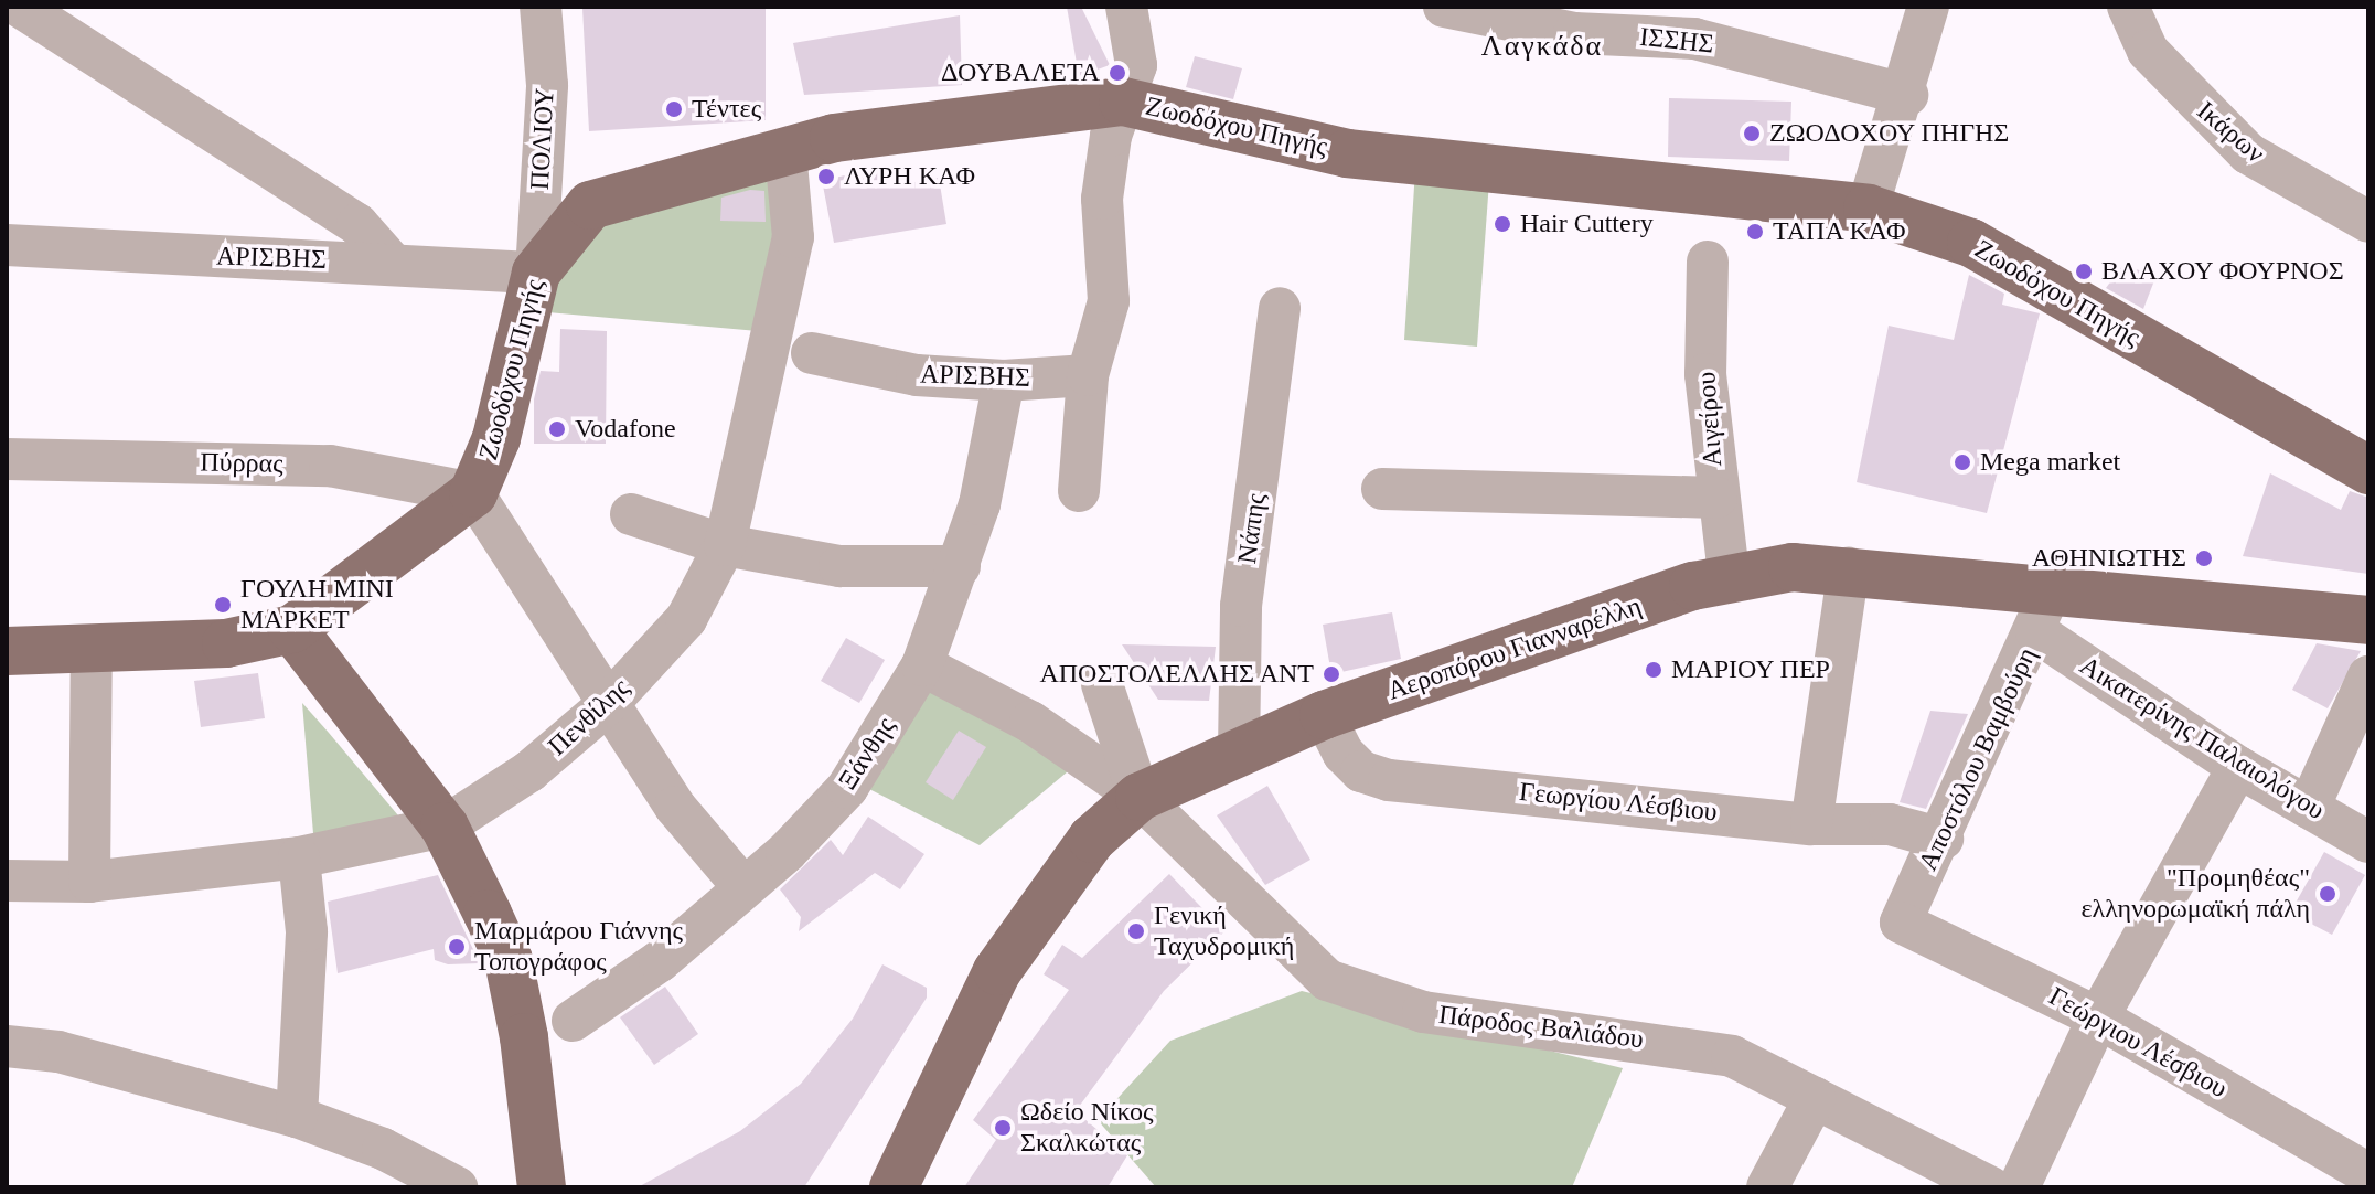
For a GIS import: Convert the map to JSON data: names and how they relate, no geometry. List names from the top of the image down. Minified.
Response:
{"streets":{"main road":["Ζωοδόχου Πηγής","Αεροπόρου Γιανναρέλλη"],"street":["ΙΣΣΗΣ","Ικάρων","ΠΟΛΙΟΥ","ΑΡΙΣΒΗΣ","Αιγείρου","Πύρρας","Νάπης","Πενθίλης","Αικατερίνης Παλαιολόγου","Ξάνθης","Αποστόλου Βαμβούρη","Γεωργίου Λέσβιου","Πάροδος Βαλιάδου","Γεώργιου Λέσβιου"]},"crossings":[["Ζωοδόχου Πηγής","ΠΟΛΙΟΥ"],["Ζωοδόχου Πηγής","ΑΡΙΣΒΗΣ"],["Ζωοδόχου Πηγής","Πύρρας"],["Ζωοδόχου Πηγής","Πενθίλης"],["ΠΟΛΙΟΥ","ΑΡΙΣΒΗΣ"],["ΑΡΙΣΒΗΣ","Ξάνθης"],["Αιγείρου","Αεροπόρου Γιανναρέλλη"],["Νάπης","Αεροπόρου Γιανναρέλλη"],["Αεροπόρου Γιανναρέλλη","Αικατερίνης Παλαιολόγου"],["Αεροπόρου Γιανναρέλλη","Αποστόλου Βαμβούρη"],["Αεροπόρου Γιανναρέλλη","Γεωργίου Λέσβιου"],["Αεροπόρου Γιανναρέλλη","Πάροδος Βαλιάδου"],["Αικατερίνης Παλαιολόγου","Αποστόλου Βαμβούρη"],["Ξάνθης","Πάροδος Βαλιάδου"],["Αποστόλου Βαμβούρη","Γεωργίου Λέσβιου"],["Αποστόλου Βαμβούρη","Γεώργιου Λέσβιου"]],"districts":["Λαγκάδα"],"places":["ΔΟΥΒΑΛΕΤΑ","Τέντες","ΖΩΟΔΟΧΟΥ ΠΗΓΗΣ","ΛΥΡΗ ΚΑΦ","Hair Cuttery","ΤΑΠΑ ΚΑΦ","ΒΛΑΧΟΥ ΦΟΥΡΝΟΣ","Vodafone","Mega market","ΑΘΗΝΙΩΤΗΣ","ΓΟΥΛΗ ΜΙΝΙ ΜΑΡΚΕΤ","ΜΑΡΙΟΥ ΠΕΡ","ΑΠΟΣΤΟΛΕΛΛΗΣ ΑΝΤ","\"Προμηθέας\" ελληνορωμαϊκή πάλη","Γενική Ταχυδρομική","Μαρμάρου Γιάννης Τοπογράφος","Ωδείο Νίκος Σκαλκώτας"]}
